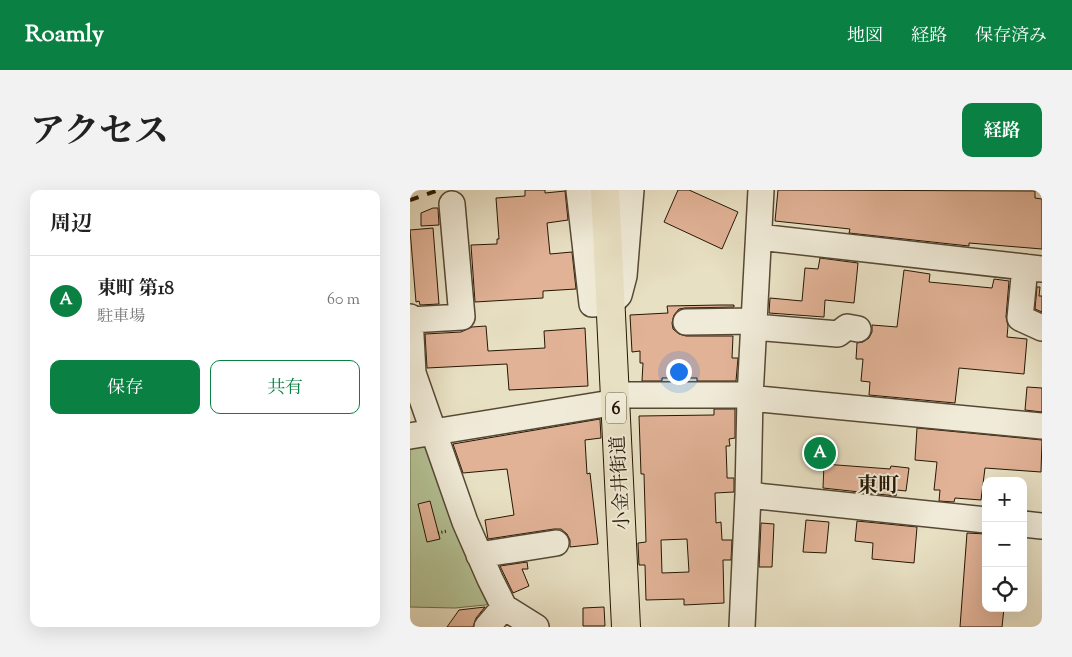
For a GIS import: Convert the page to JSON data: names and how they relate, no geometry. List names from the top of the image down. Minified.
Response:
{"streets":{"main road":["6","小金井街道"]},"districts":["東町"],"page":{"header":"Roamly","nav":["地図","経路","保存済み"],"title":"アクセス","buttons":["経路",["保存","共有"]],"heading":"周辺","list":[{"mark":"A","name":"東町 第18","note":"駐車場","value":"60 m"}],"pins":"A","map_buttons":["+","−"]}}
